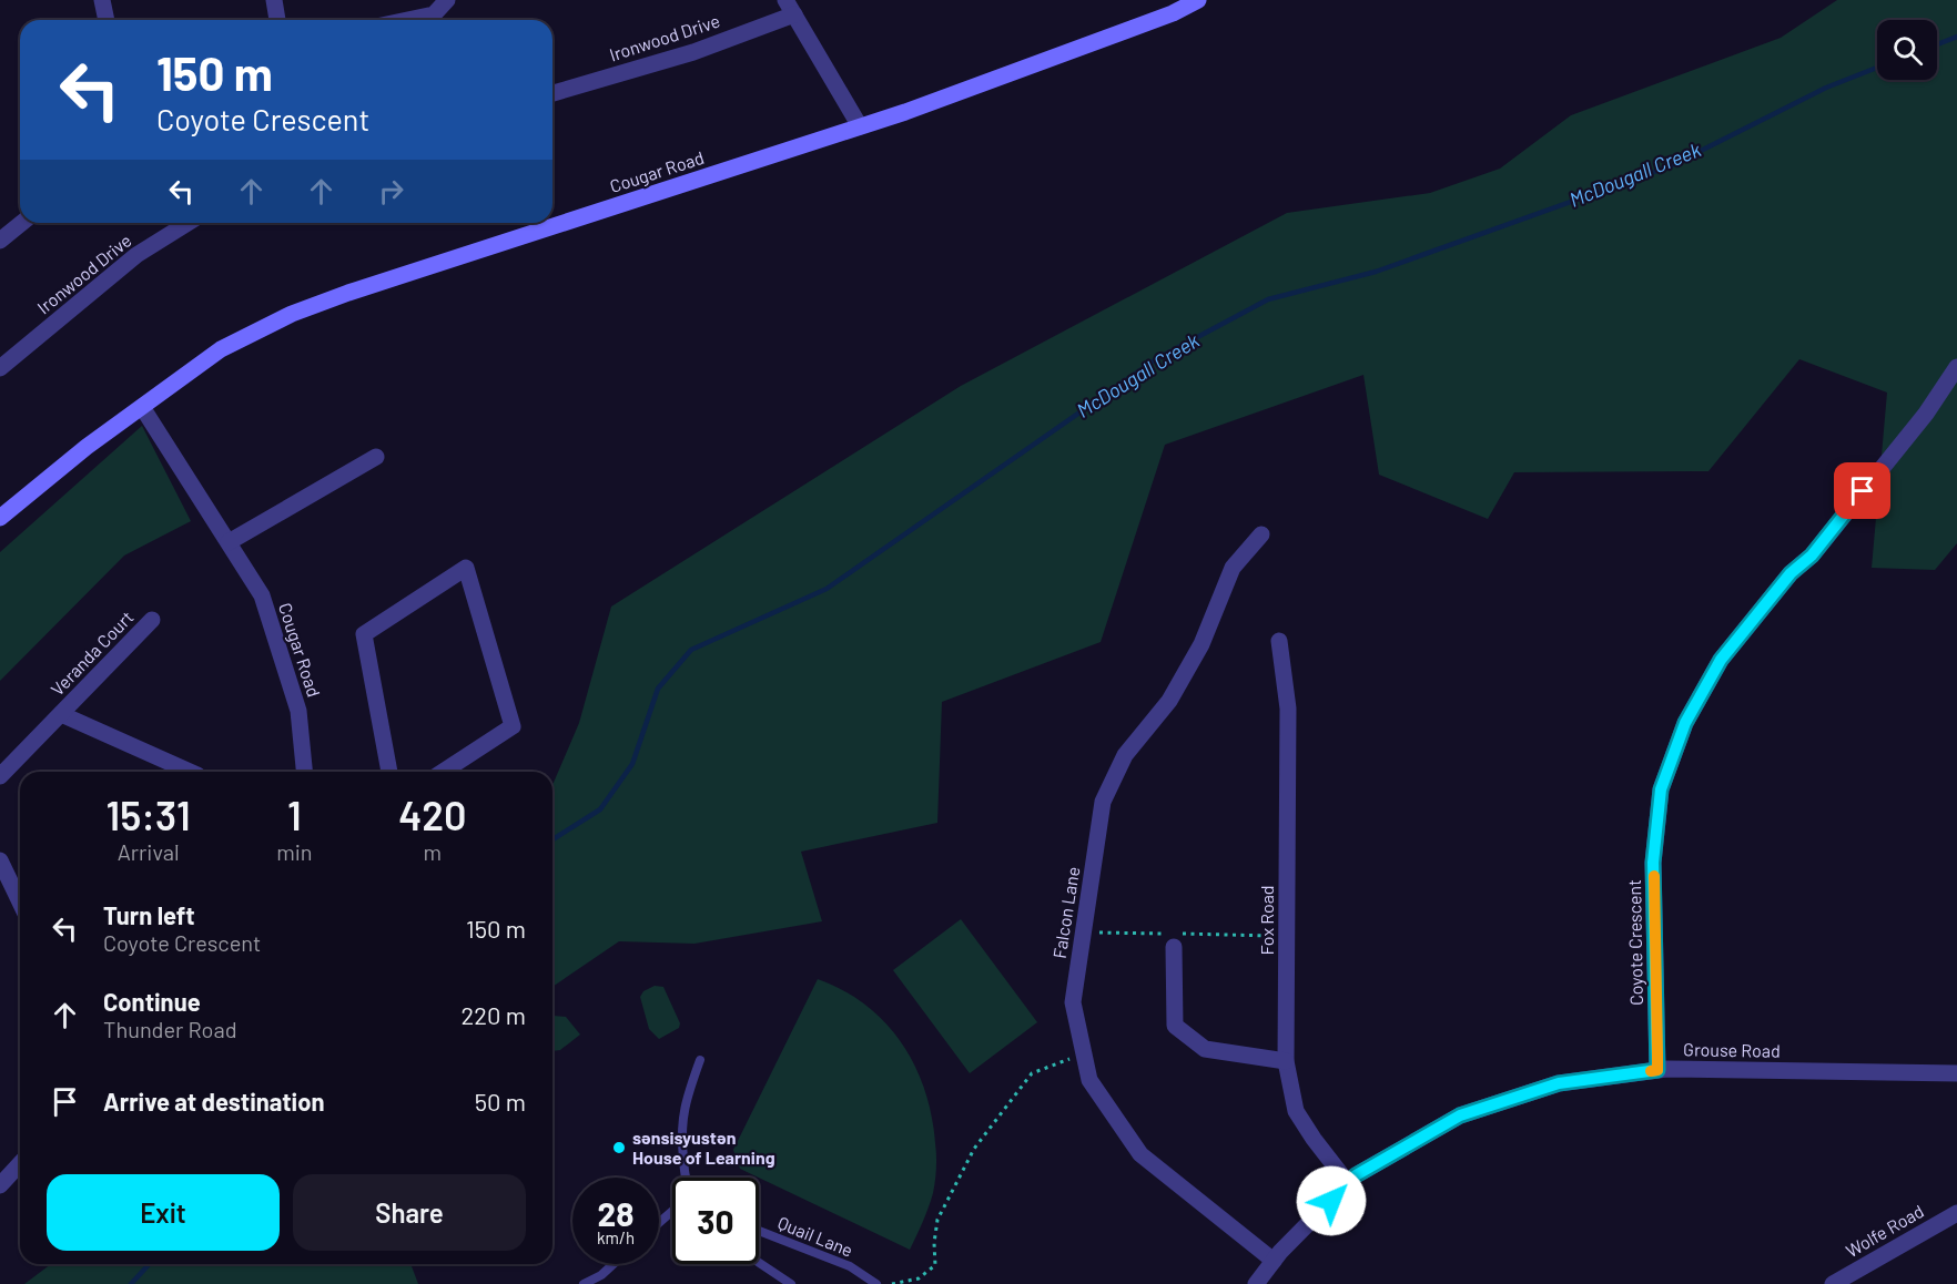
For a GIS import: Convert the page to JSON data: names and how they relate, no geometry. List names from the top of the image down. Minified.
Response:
{"streets":{"street":["Ironwood Drive","Cougar Road","Veranda Court","Falcon Lane","Fox Road","Coyote Crescent","Grouse Road","Wolfe Road"],"lane":["Quail Lane"]},"crossings":[["Falcon Lane","Grouse Road"],["Fox Road","Grouse Road"],["Coyote Crescent","Grouse Road"]],"water":["McDougall Creek"],"places":["sənsisyustən House of Learning"],"page":{"turn":["150 m","Coyote Crescent"],"eta":["15:31","Arrival","1","min","420","m"],"list":[{"name":"Turn left","note":"Coyote Crescent","value":"150 m"},{"name":"Continue","note":"Thunder Road","value":"220 m"},{"name":"Arrive at destination","value":"50 m"}],"buttons":["Exit","Share"],"speed":"28 km/h","limit":"30"}}
